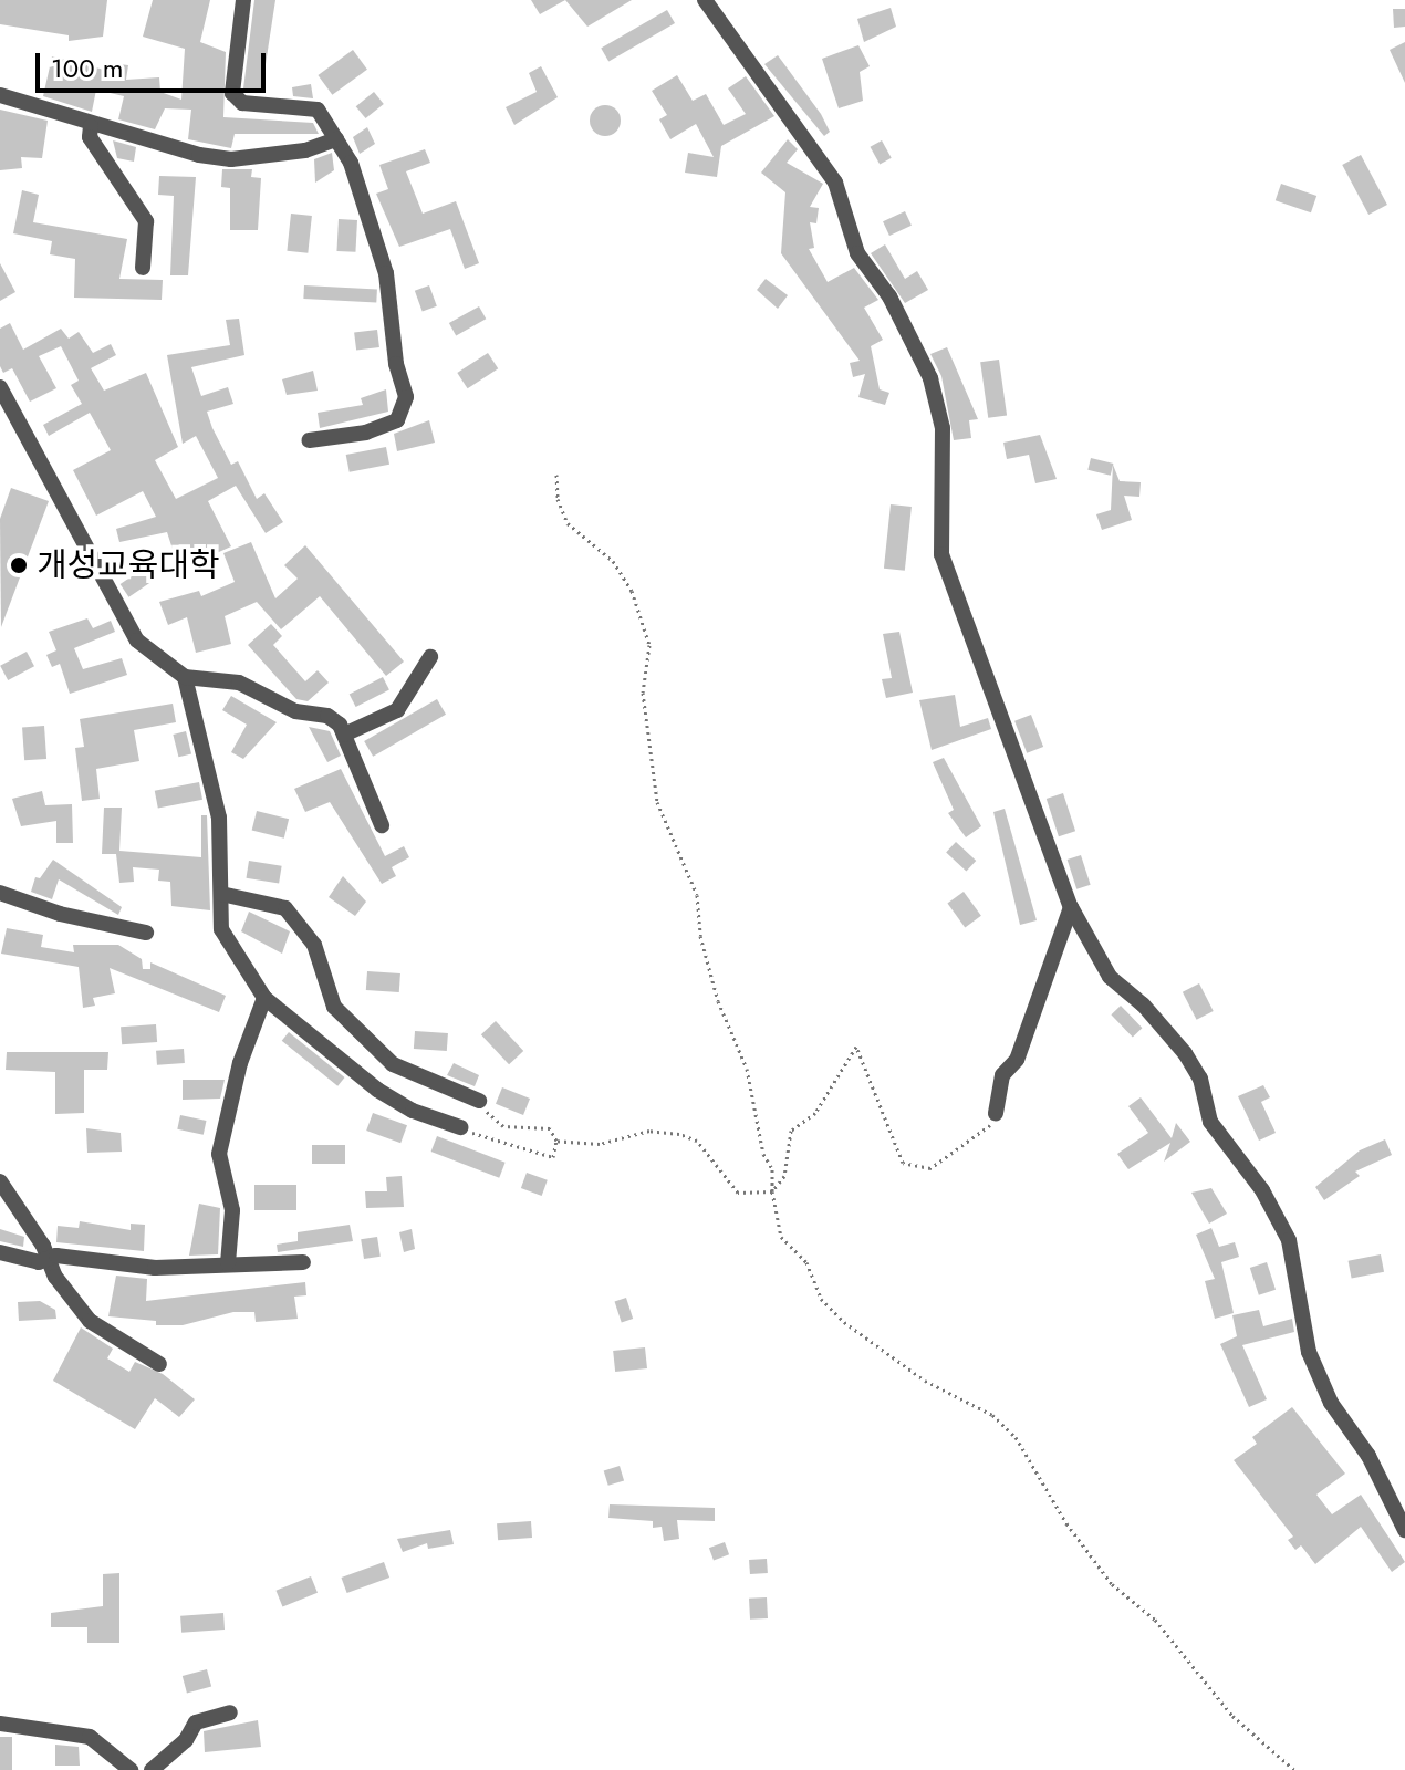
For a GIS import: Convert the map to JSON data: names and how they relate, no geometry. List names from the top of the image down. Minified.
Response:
{"places":["개성교육대학"],"scale_bar":"100 m"}
